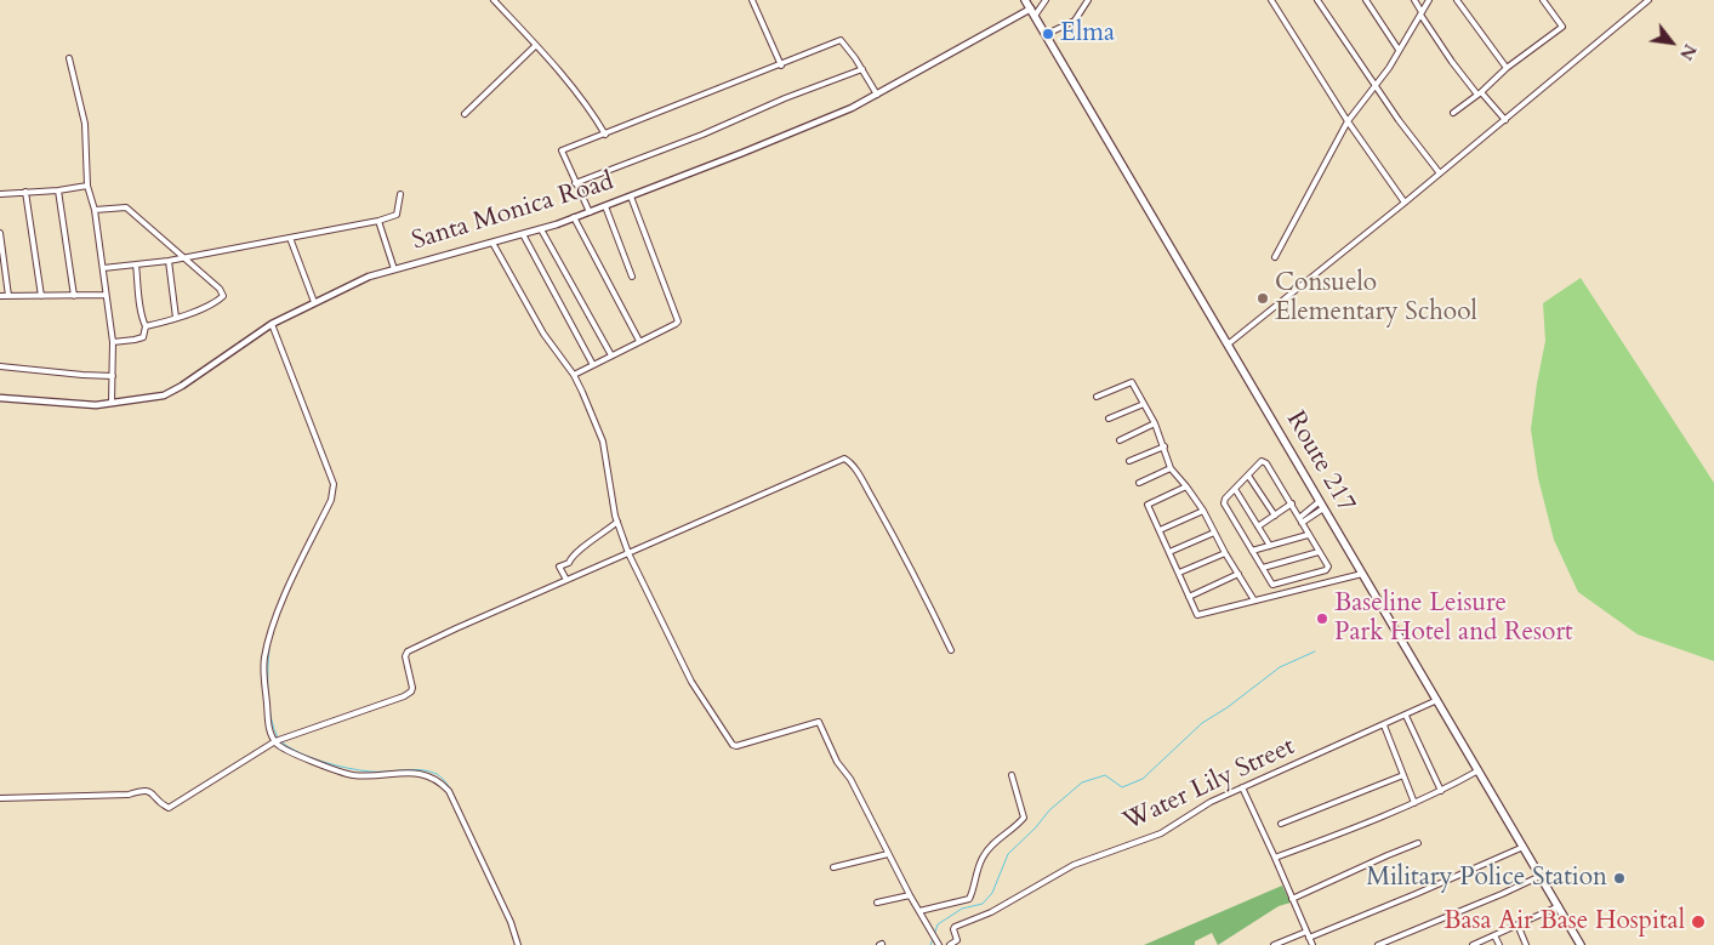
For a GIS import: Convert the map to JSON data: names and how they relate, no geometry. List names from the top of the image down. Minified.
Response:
{"streets":{"main road":["Route 217"],"street":["Santa Monica Road","Water Lily Street"]},"crossings":[["Santa Monica Road","Route 217"],["Route 217","Water Lily Street"]],"places":["Elma","Consuelo Elementary School","Baseline Leisure Park Hotel and Resort","Military Police Station","Basa Air Base Hospital"],"north":"bottom right"}
